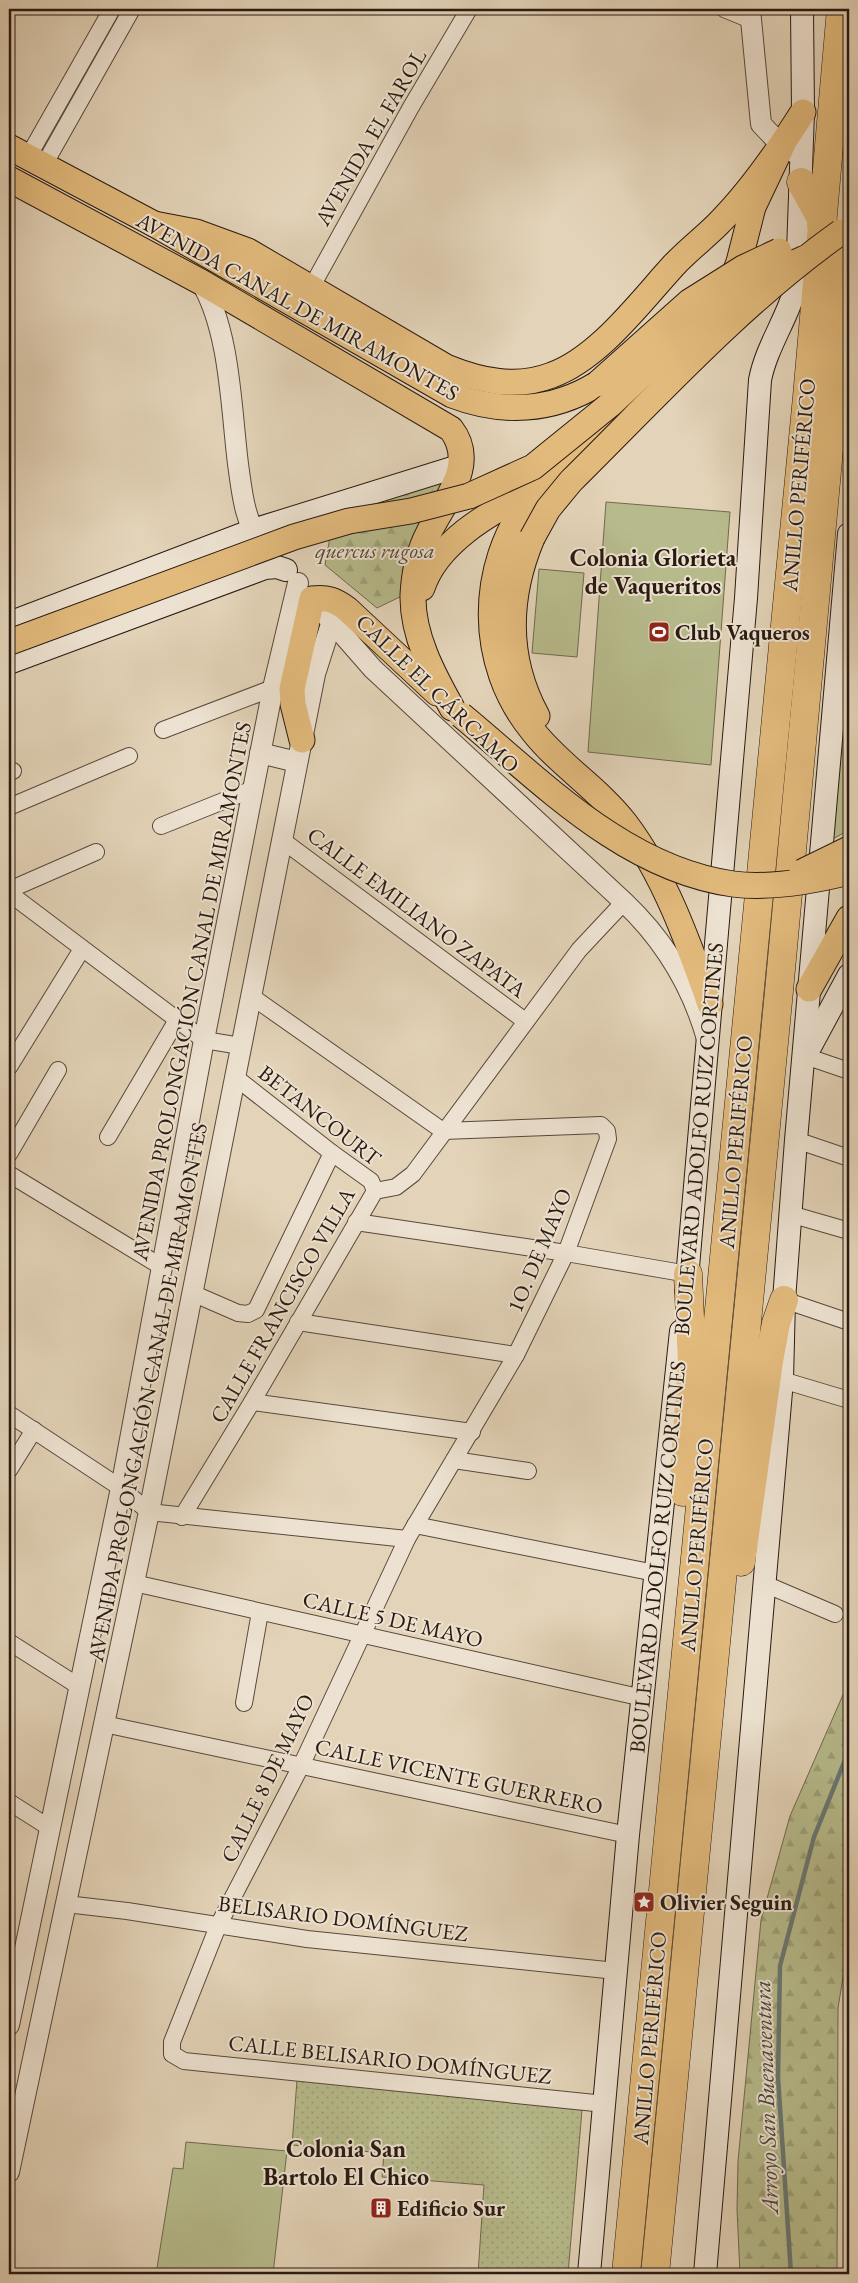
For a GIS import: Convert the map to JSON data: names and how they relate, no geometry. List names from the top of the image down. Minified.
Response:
{"streets":{"highway":["ANILLO PERIFÉRICO"],"main road":["AVENIDA CANAL DE MIRAMONTES","BOULEVARD ADOLFO RUIZ CORTINES"],"street":["AVENIDA EL FAROL","CALLE EL CÁRCAMO","CALLE EMILIANO ZAPATA","AVENIDA PROLONGACIÓN CANAL DE MIRAMONTES","BETANCOURT","1O. DE MAYO","CALLE FRANCISCO VILLA","CALLE 5 DE MAYO","CALLE VICENTE GUERRERO","CALLE 8 DE MAYO","BELISARIO DOMÍNGUEZ","CALLE BELISARIO DOMÍNGUEZ"]},"crossings":[["AVENIDA CANAL DE MIRAMONTES","ANILLO PERIFÉRICO"],["AVENIDA CANAL DE MIRAMONTES","CALLE EL CÁRCAMO"],["CALLE EL CÁRCAMO","AVENIDA PROLONGACIÓN CANAL DE MIRAMONTES"],["CALLE EL CÁRCAMO","BOULEVARD ADOLFO RUIZ CORTINES"],["CALLE EL CÁRCAMO","CALLE FRANCISCO VILLA"],["CALLE EMILIANO ZAPATA","AVENIDA PROLONGACIÓN CANAL DE MIRAMONTES"],["CALLE EMILIANO ZAPATA","CALLE FRANCISCO VILLA"],["AVENIDA PROLONGACIÓN CANAL DE MIRAMONTES","BETANCOURT"],["AVENIDA PROLONGACIÓN CANAL DE MIRAMONTES","CALLE 5 DE MAYO"],["AVENIDA PROLONGACIÓN CANAL DE MIRAMONTES","CALLE VICENTE GUERRERO"],["AVENIDA PROLONGACIÓN CANAL DE MIRAMONTES","BELISARIO DOMÍNGUEZ"],["BETANCOURT","CALLE FRANCISCO VILLA"],["BOULEVARD ADOLFO RUIZ CORTINES","CALLE 5 DE MAYO"],["BOULEVARD ADOLFO RUIZ CORTINES","CALLE VICENTE GUERRERO"],["BOULEVARD ADOLFO RUIZ CORTINES","BELISARIO DOMÍNGUEZ"],["BOULEVARD ADOLFO RUIZ CORTINES","CALLE BELISARIO DOMÍNGUEZ"],["1O. DE MAYO","CALLE FRANCISCO VILLA"],["1O. DE MAYO","CALLE 8 DE MAYO"],["CALLE 5 DE MAYO","CALLE 8 DE MAYO"],["CALLE VICENTE GUERRERO","CALLE 8 DE MAYO"],["CALLE 8 DE MAYO","BELISARIO DOMÍNGUEZ"],["CALLE 8 DE MAYO","CALLE BELISARIO DOMÍNGUEZ"]],"districts":["Colonia Glorieta de Vaqueritos","Colonia San Bartolo El Chico"],"water":["Arroyo San Buenaventura"],"parks":["quercus rugosa"],"places":{"sports":["Club Vaqueros"],"place":["Olivier Seguin"],"building":["Edificio Sur"]}}
